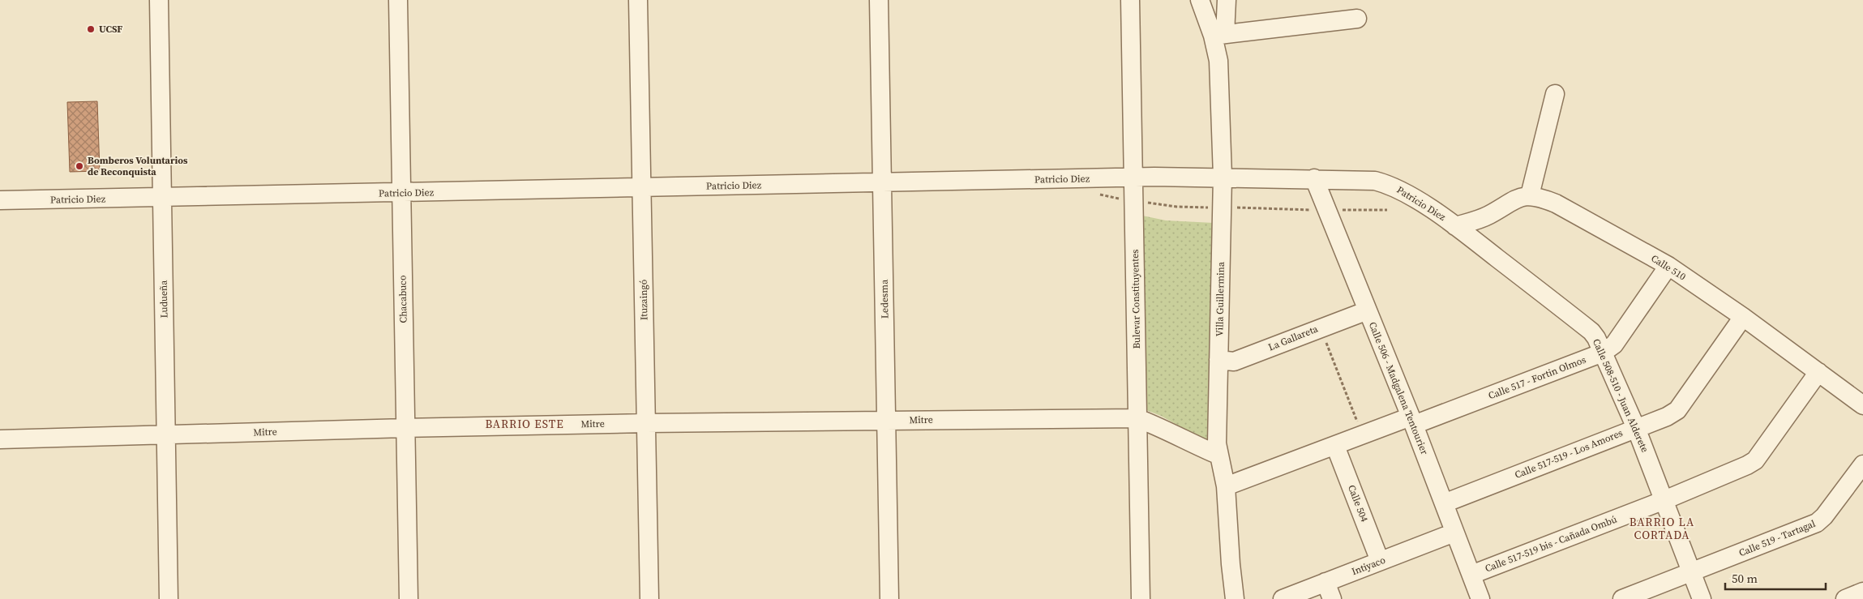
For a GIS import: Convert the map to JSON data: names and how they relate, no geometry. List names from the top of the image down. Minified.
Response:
{"streets":{"street":["Patricio Diez","Calle 510","Ludueña","Chacabuco","Ledesma","Bulevar Constituyentes","Villa Guillermina","Ituzaingó","La Gallareta","Calle 517 - Fortin Olmos","Calle 506 - Madgalena Tentourier","Calle 508-510 - Juan Alderete","Mitre","Calle 517-519 - Los Amores","Calle 504","Calle 519 - Tartagal","Calle 517-519 bis - Cañada Ombú","Intiyaco"]},"crossings":[["Patricio Diez","Ludueña"],["Patricio Diez","Chacabuco"],["Patricio Diez","Ledesma"],["Patricio Diez","Bulevar Constituyentes"],["Patricio Diez","Villa Guillermina"],["Patricio Diez","Ituzaingó"],["Patricio Diez","Calle 506 - Madgalena Tentourier"],["Patricio Diez","Calle 508-510 - Juan Alderete"],["Calle 510","Calle 517 - Fortin Olmos"],["Calle 510","Calle 517-519 - Los Amores"],["Calle 510","Calle 517-519 bis - Cañada Ombú"],["Ludueña","Mitre"],["Chacabuco","Mitre"],["Ledesma","Mitre"],["Bulevar Constituyentes","Mitre"],["Villa Guillermina","La Gallareta"],["Villa Guillermina","Calle 517 - Fortin Olmos"],["Ituzaingó","Mitre"],["La Gallareta","Calle 506 - Madgalena Tentourier"],["Calle 517 - Fortin Olmos","Calle 506 - Madgalena Tentourier"],["Calle 517 - Fortin Olmos","Calle 508-510 - Juan Alderete"],["Calle 517 - Fortin Olmos","Calle 504"],["Calle 506 - Madgalena Tentourier","Calle 517-519 - Los Amores"],["Calle 506 - Madgalena Tentourier","Calle 517-519 bis - Cañada Ombú"],["Calle 506 - Madgalena Tentourier","Intiyaco"],["Calle 508-510 - Juan Alderete","Calle 517-519 - Los Amores"],["Calle 508-510 - Juan Alderete","Calle 519 - Tartagal"],["Calle 508-510 - Juan Alderete","Calle 517-519 bis - Cañada Ombú"],["Calle 504","Intiyaco"]],"districts":["BARRIO ESTE","BARRIO LA CORTADA"],"places":["UCSF","Bomberos Voluntarios de Reconquista"],"scale_bar":"50 m"}
